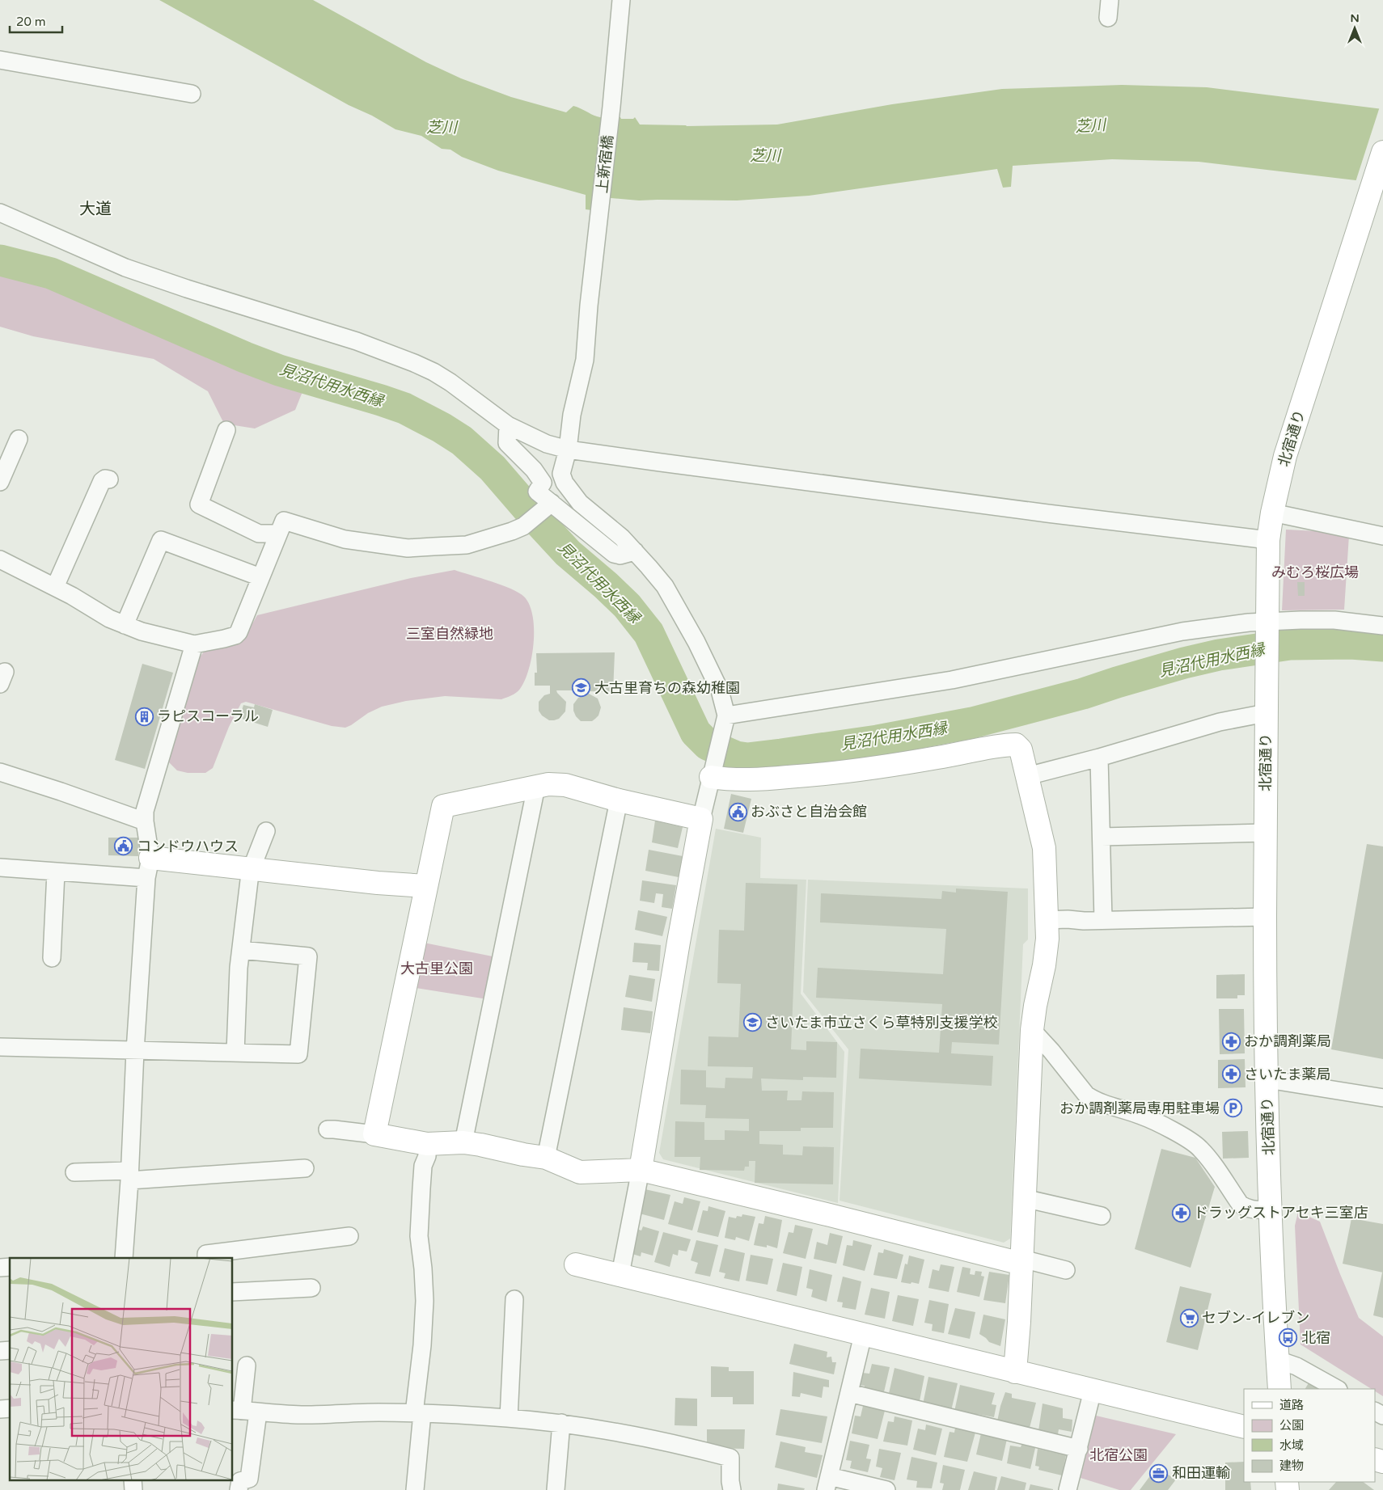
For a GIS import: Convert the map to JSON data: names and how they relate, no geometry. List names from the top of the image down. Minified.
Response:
{"streets":{"street":["上新宿橋","北宿通り"]},"districts":["大道"],"water":["芝川","見沼代用水西縁"],"parks":["みむろ桜広場","三室自然緑地","大古里公園","北宿公園"],"places":{"school or university":["大古里育ちの森幼稚園","さいたま市立さくら草特別支援学校"],"building":["ラピスコーラル"],"public building":["おぶさと自治会館","コンドウハウス"],"pharmacy":["おか調剤薬局","さいたま薬局","ドラッグストアセキ三室店"],"parking":["おか調剤薬局専用駐車場"],"supermarket":["セブン-イレブン"],"bus stop":["北宿"],"office":["和田運輸"]},"legend":["道路","公園","水域","建物"],"scale_bar":"20 m","north":"top"}
